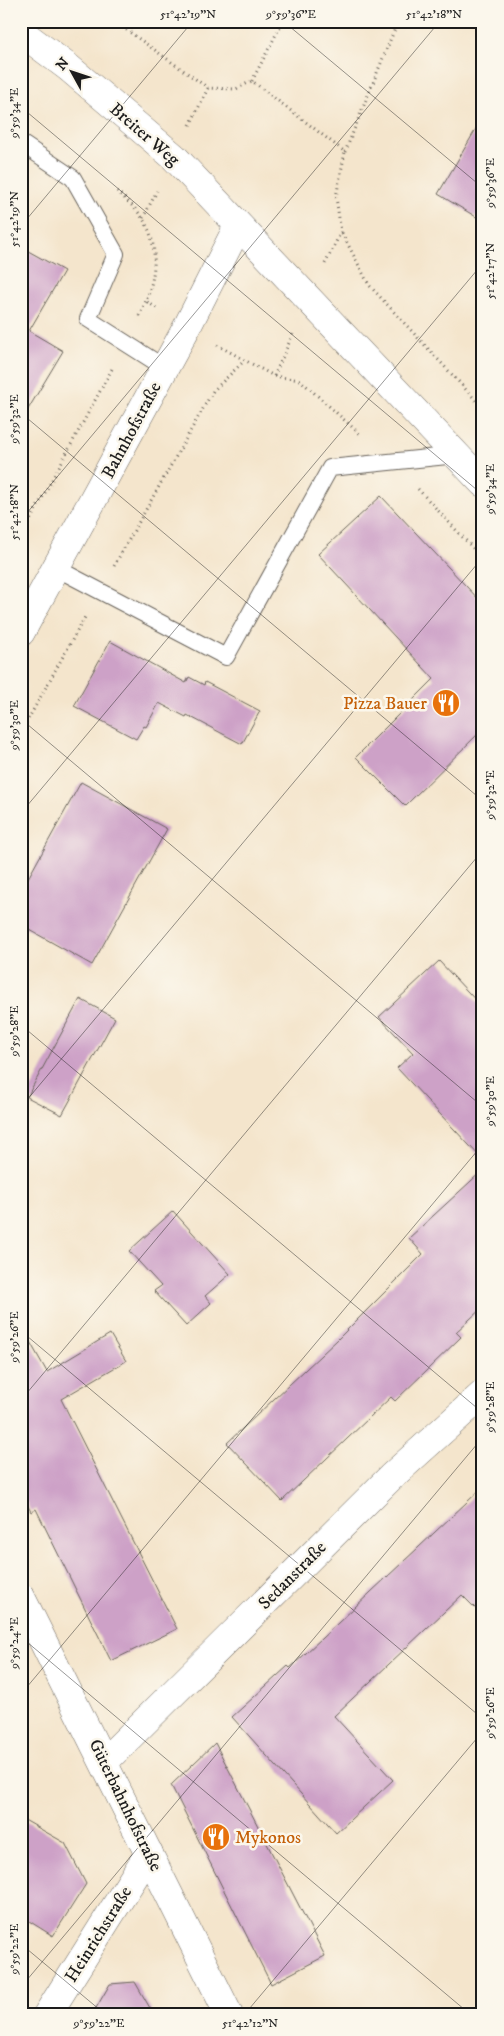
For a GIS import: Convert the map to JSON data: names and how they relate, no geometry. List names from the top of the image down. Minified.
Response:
{"streets":{"street":["Breiter Weg","Bahnhofstraße","Sedanstraße","Güterbahnhofstraße","Heinrichstraße"]},"crossings":[["Breiter Weg","Bahnhofstraße"],["Sedanstraße","Güterbahnhofstraße"],["Güterbahnhofstraße","Heinrichstraße"]],"places":{"restaurant":["Pizza Bauer","Mykonos"]},"north":"top left","coordinates":["51°42'19\"N","9°59'36\"E","51°42'18\"N","9°59'34\"E","51°42'17\"N","9°59'32\"E","9°59'30\"E","9°59'28\"E","9°59'26\"E","9°59'24\"E","9°59'22\"E","51°42'12\"N"]}
